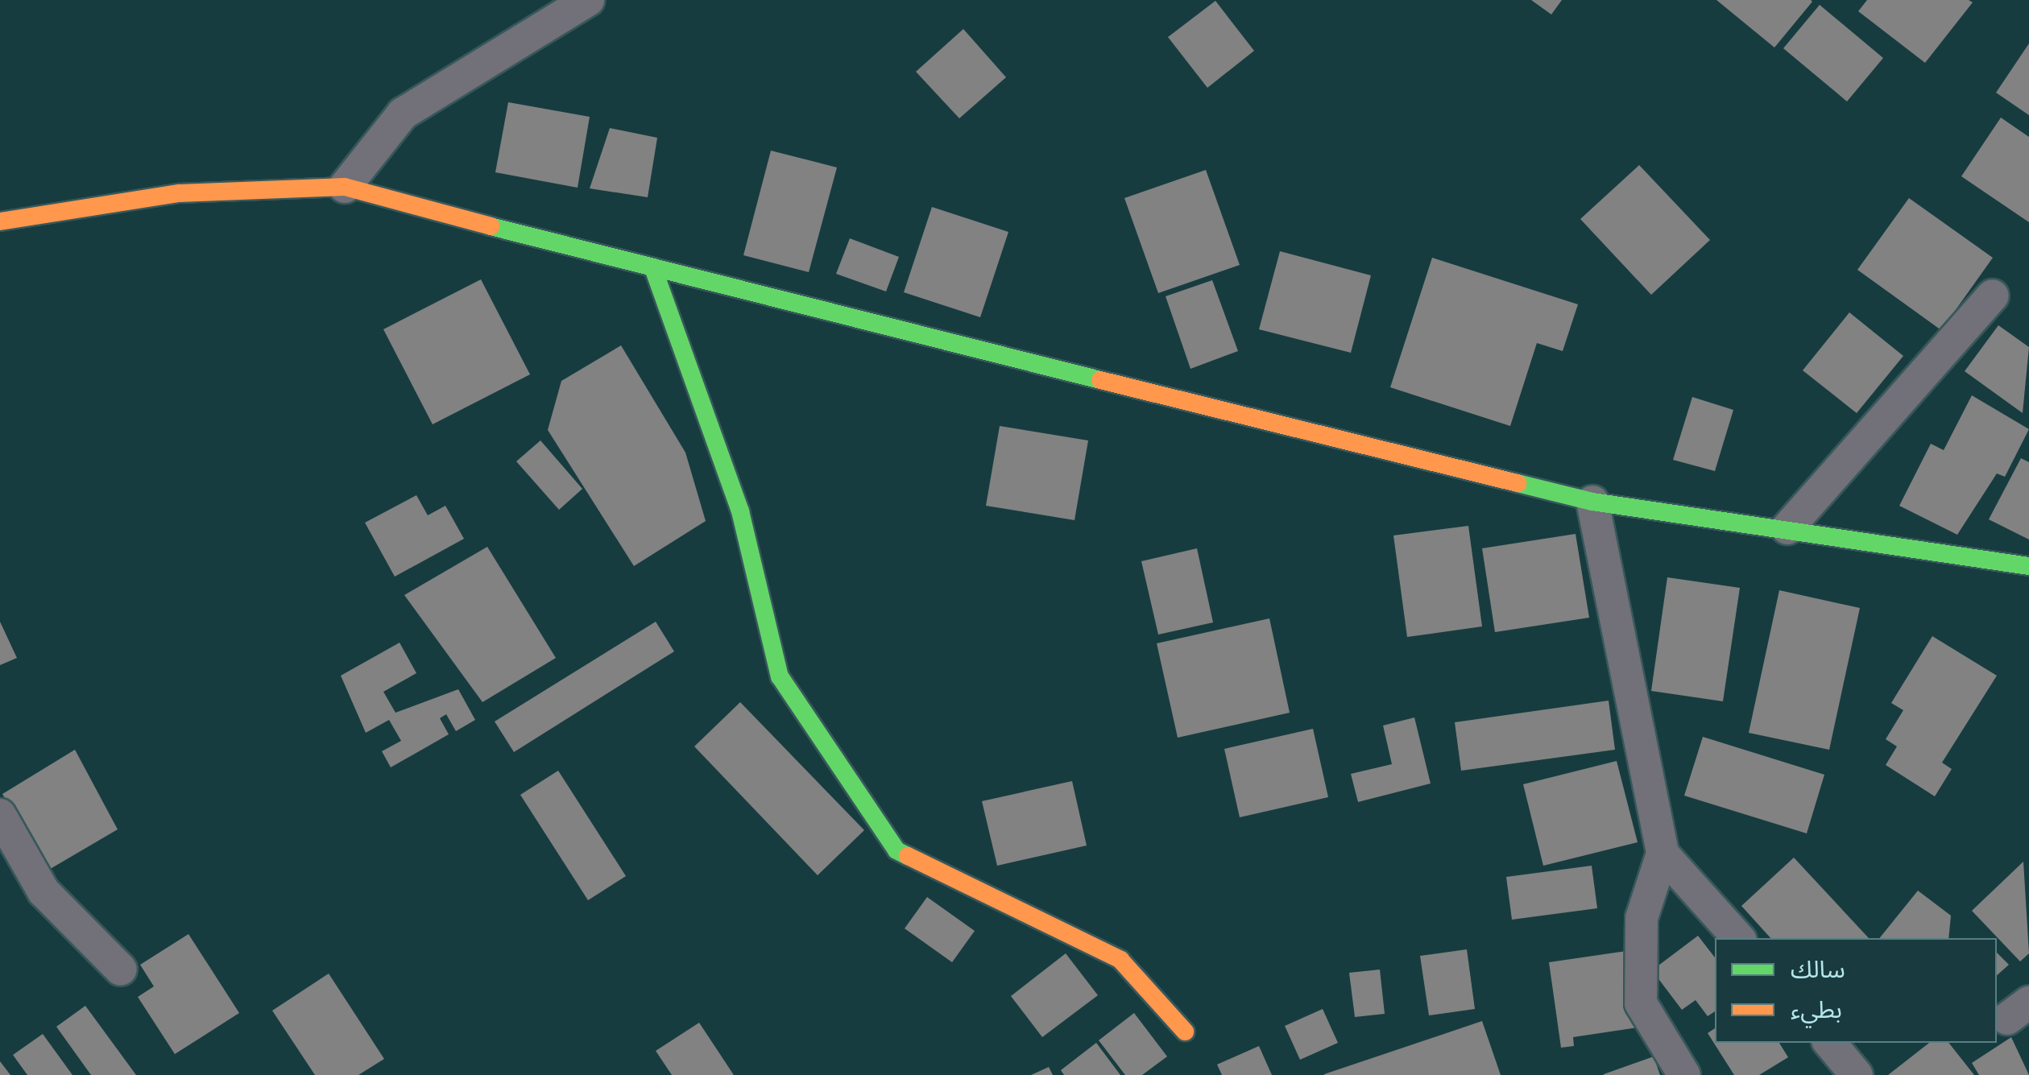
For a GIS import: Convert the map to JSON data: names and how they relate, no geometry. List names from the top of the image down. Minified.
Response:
{"legend":["سالك","بطيء"]}
